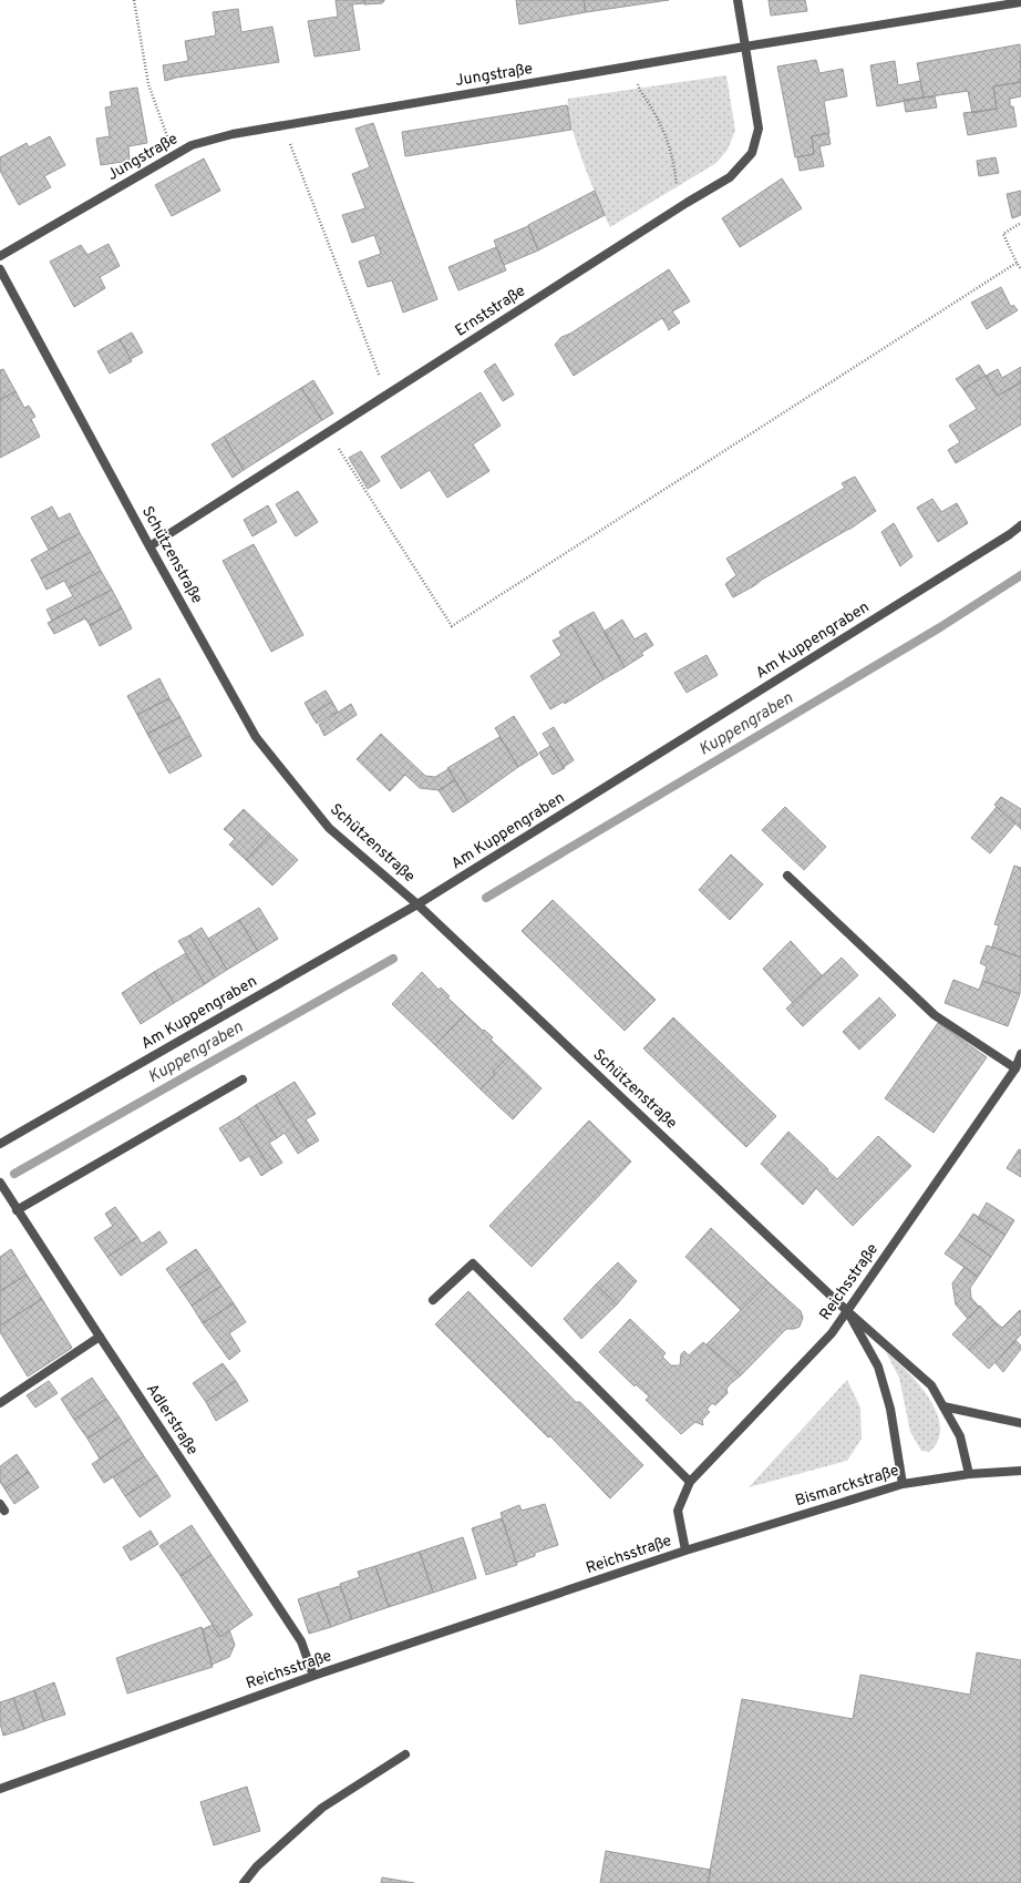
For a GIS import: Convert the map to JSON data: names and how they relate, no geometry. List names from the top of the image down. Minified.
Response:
{"streets":{"street":["Jungstraße","Ernststraße","Schützenstraße","Am Kuppengraben","Reichsstraße","Adlerstraße","Bismarckstraße"]},"crossings":[["Jungstraße","Ernststraße"],["Ernststraße","Schützenstraße"],["Schützenstraße","Am Kuppengraben"],["Schützenstraße","Reichsstraße"],["Schützenstraße","Bismarckstraße"],["Reichsstraße","Adlerstraße"],["Reichsstraße","Bismarckstraße"]],"water":["Kuppengraben"]}
